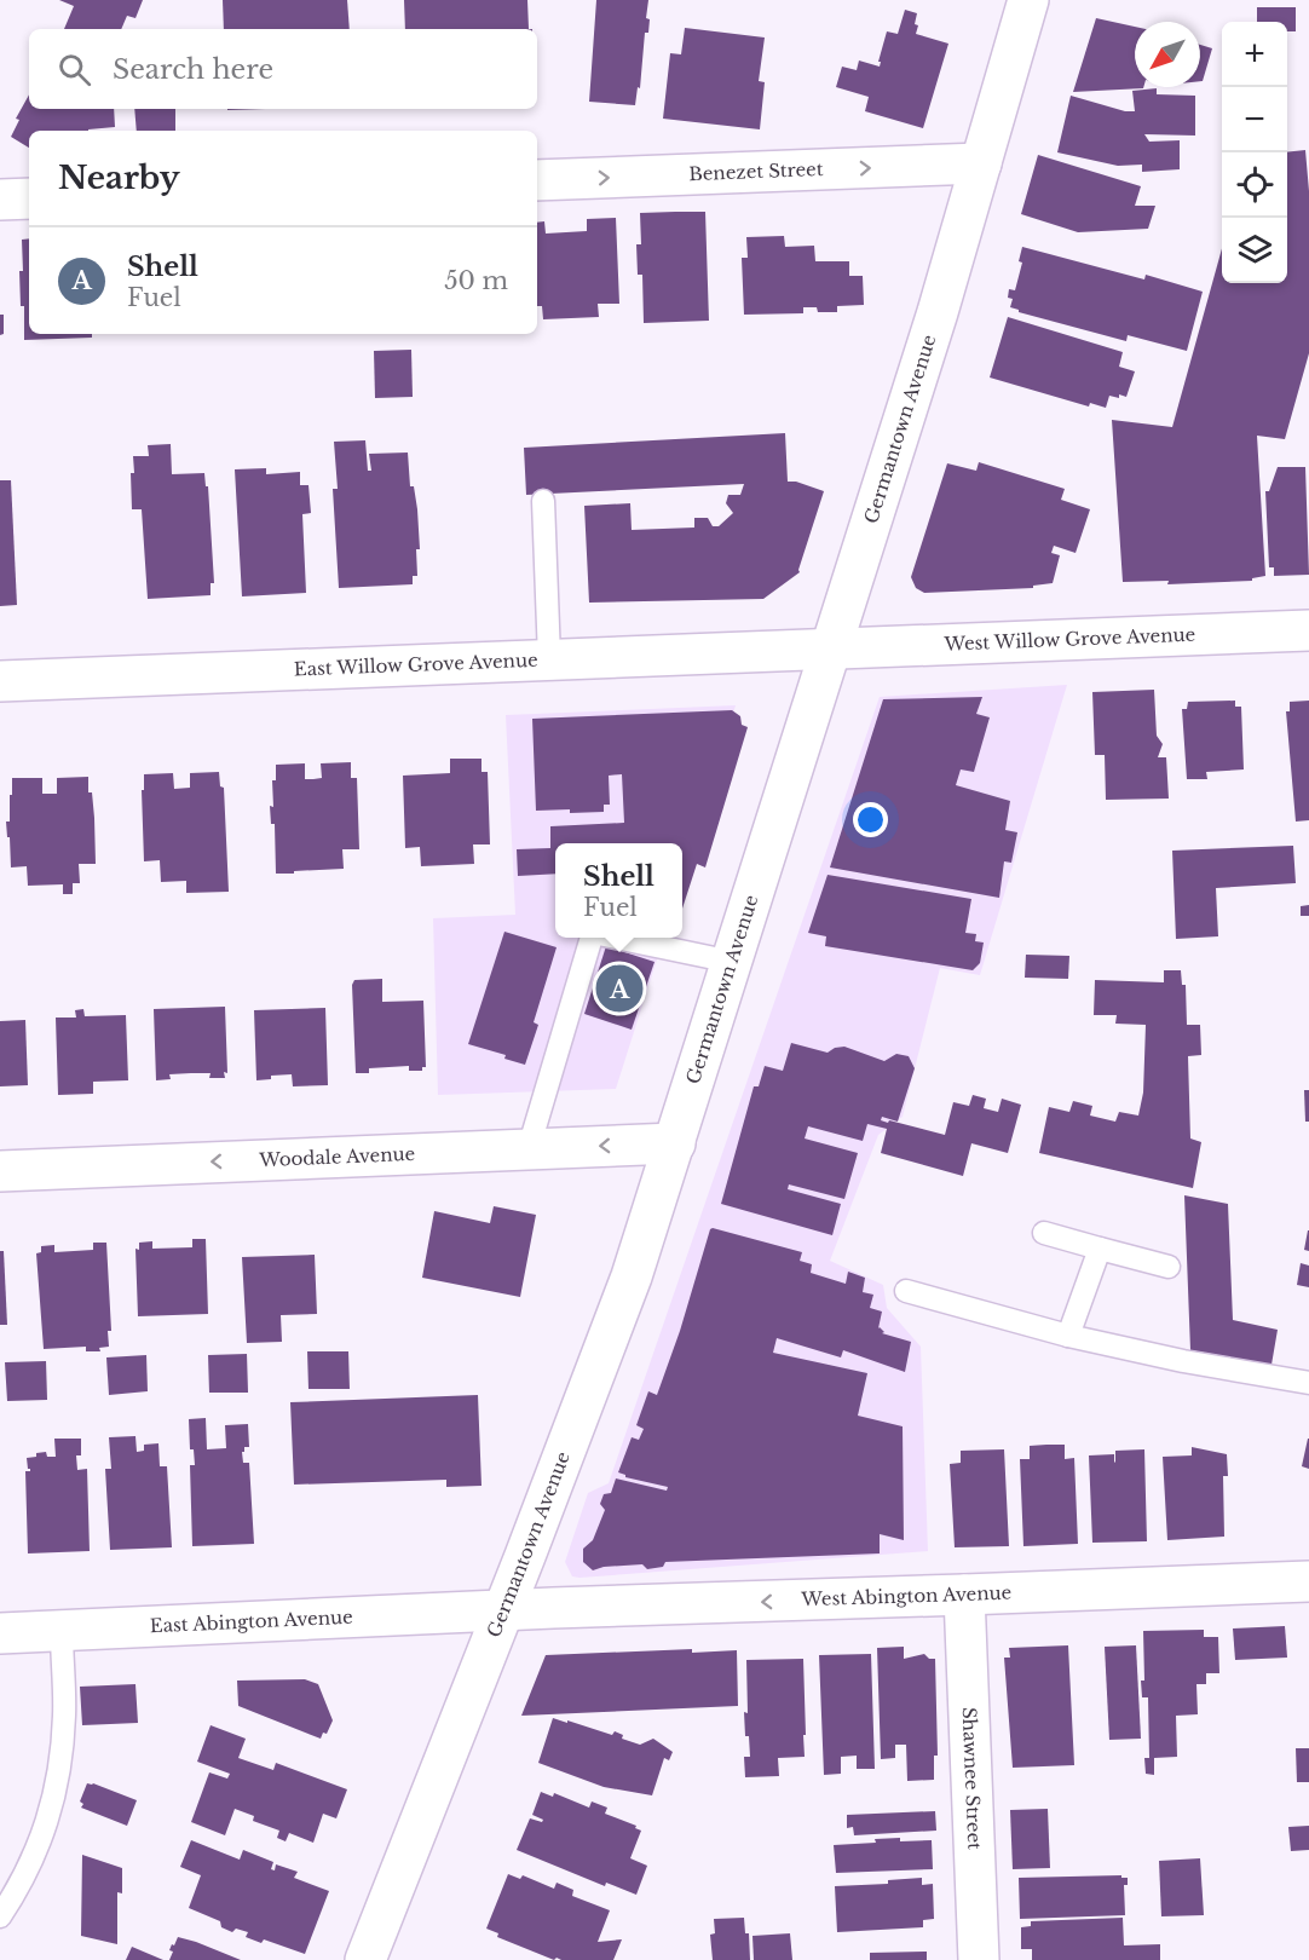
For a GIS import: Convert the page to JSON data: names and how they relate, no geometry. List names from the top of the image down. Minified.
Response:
{"streets":{"street":["Benezet Street","Germantown Avenue","West Willow Grove Avenue","East Willow Grove Avenue","Woodale Avenue","West Abington Avenue","East Abington Avenue","Shawnee Street"]},"crossings":[["Benezet Street","Germantown Avenue"],["Germantown Avenue","West Willow Grove Avenue"],["Germantown Avenue","East Willow Grove Avenue"],["Germantown Avenue","Woodale Avenue"],["Germantown Avenue","West Abington Avenue"],["Germantown Avenue","East Abington Avenue"],["West Willow Grove Avenue","East Willow Grove Avenue"],["West Abington Avenue","East Abington Avenue"],["West Abington Avenue","Shawnee Street"]],"one_way":["Benezet Street","Woodale Avenue","West Abington Avenue"],"north":"bottom left","page":{"map_buttons":["+","−"],"search":"Search here","heading":"Nearby","list":[{"mark":"A","name":"Shell","note":"Fuel","value":"50 m"}],"popup":["Shell","Fuel"],"pins":"A"}}
